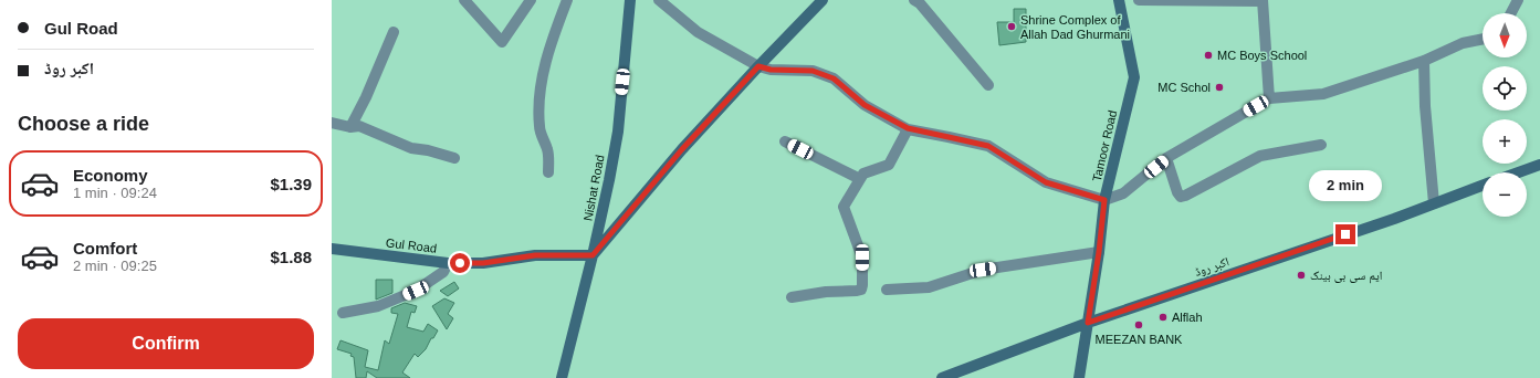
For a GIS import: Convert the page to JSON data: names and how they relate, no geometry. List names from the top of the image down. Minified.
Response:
{"streets":{"street":["Tamoor Road","Nishat Road","Gul Road","اکبر روڈ"]},"crossings":[["Tamoor Road","اکبر روڈ"],["Nishat Road","Gul Road"]],"places":["Shrine Complex of Allah Dad Ghurmani","MC Boys School","MC Schol","ایم سی بی بینک","Alflah","MEEZAN BANK"],"north":"bottom","page":{"banner":["Gul Road","اکبر روڈ"],"map_buttons":["+","−"],"heading":"Choose a ride","list":[{"name":"Economy","note":"1 min · 09:24","value":"$1.39"},{"name":"Comfort","note":"2 min · 09:25","value":"$1.88"}],"bubble":"2 min","buttons":"Confirm"}}
